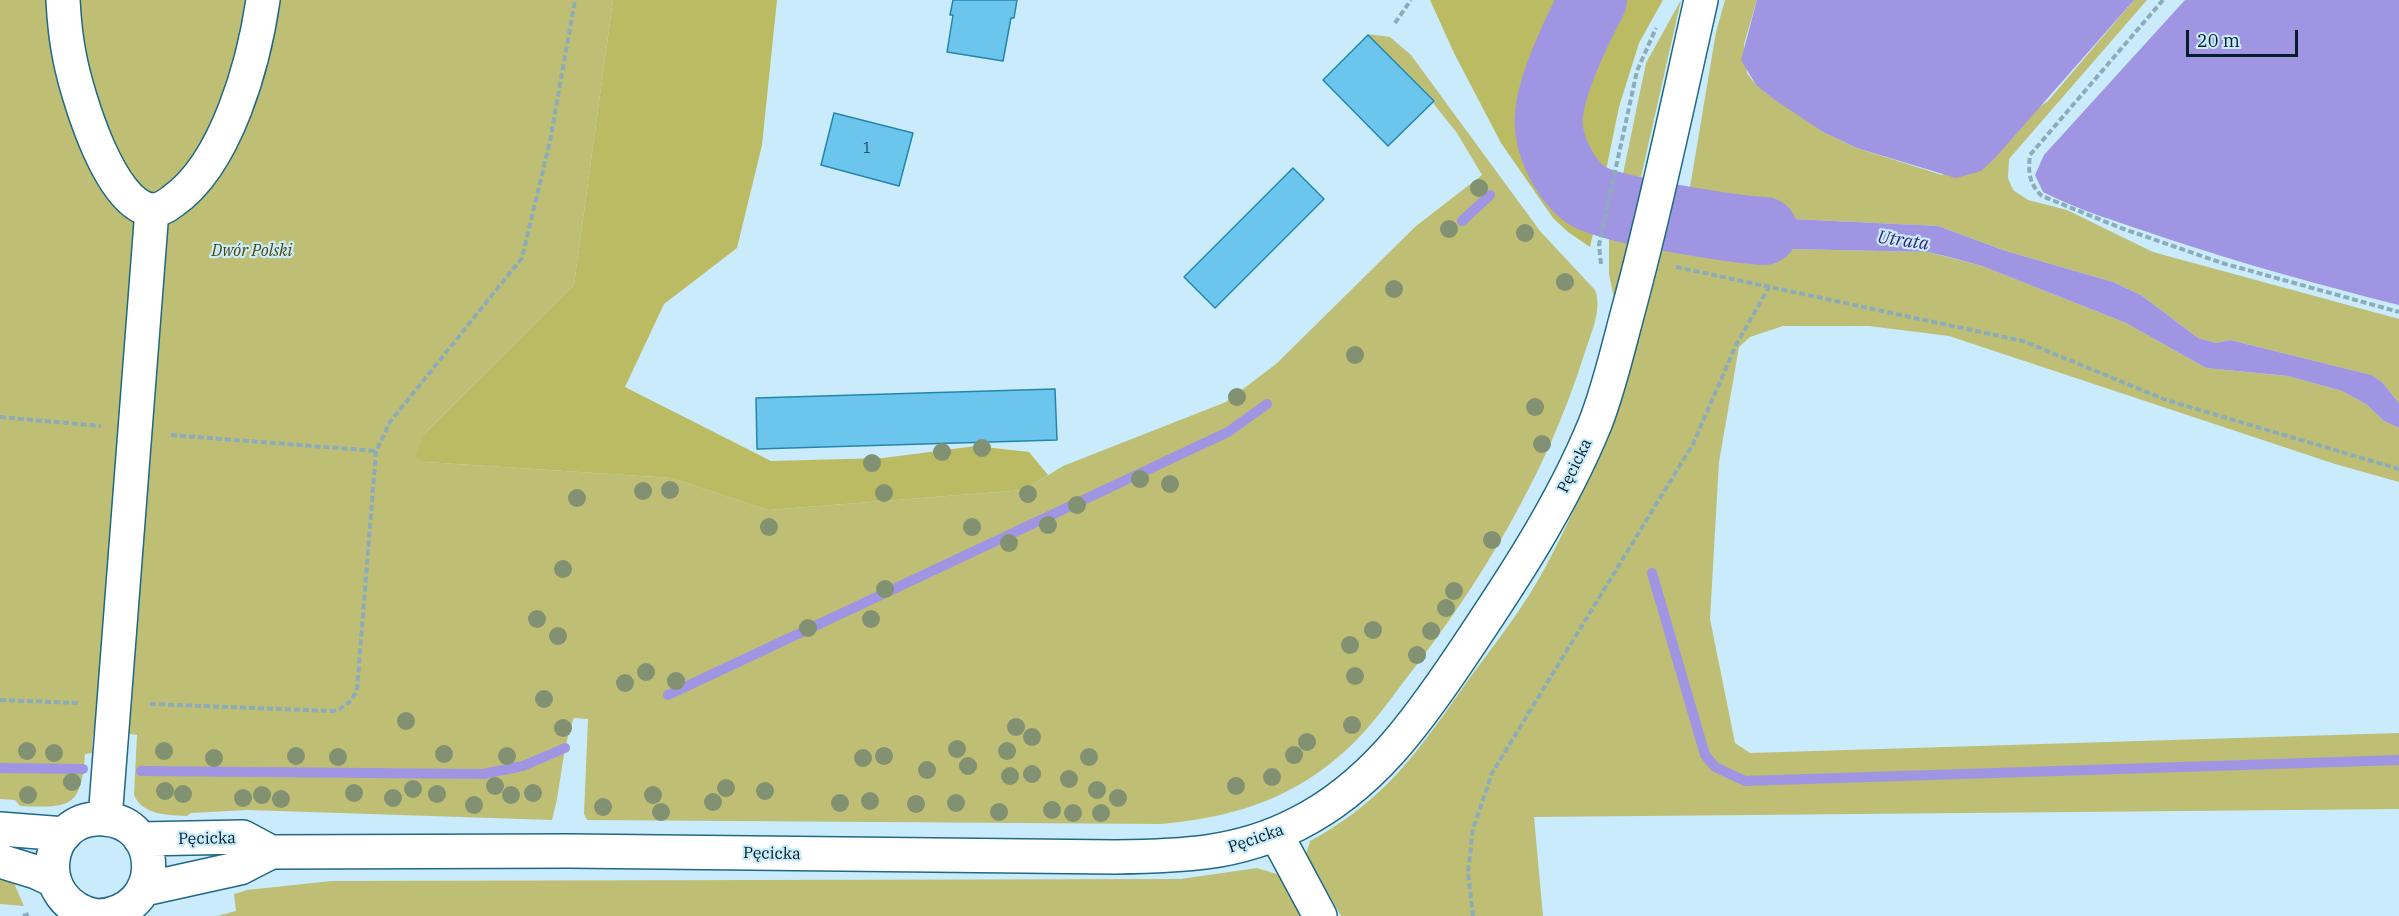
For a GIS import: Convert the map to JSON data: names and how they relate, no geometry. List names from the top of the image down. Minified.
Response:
{"streets":{"street":["Pęcicka"]},"water":["Utrata"],"parks":["Dwór Polski"],"house_numbers":["1"],"scale_bar":"20 m"}
